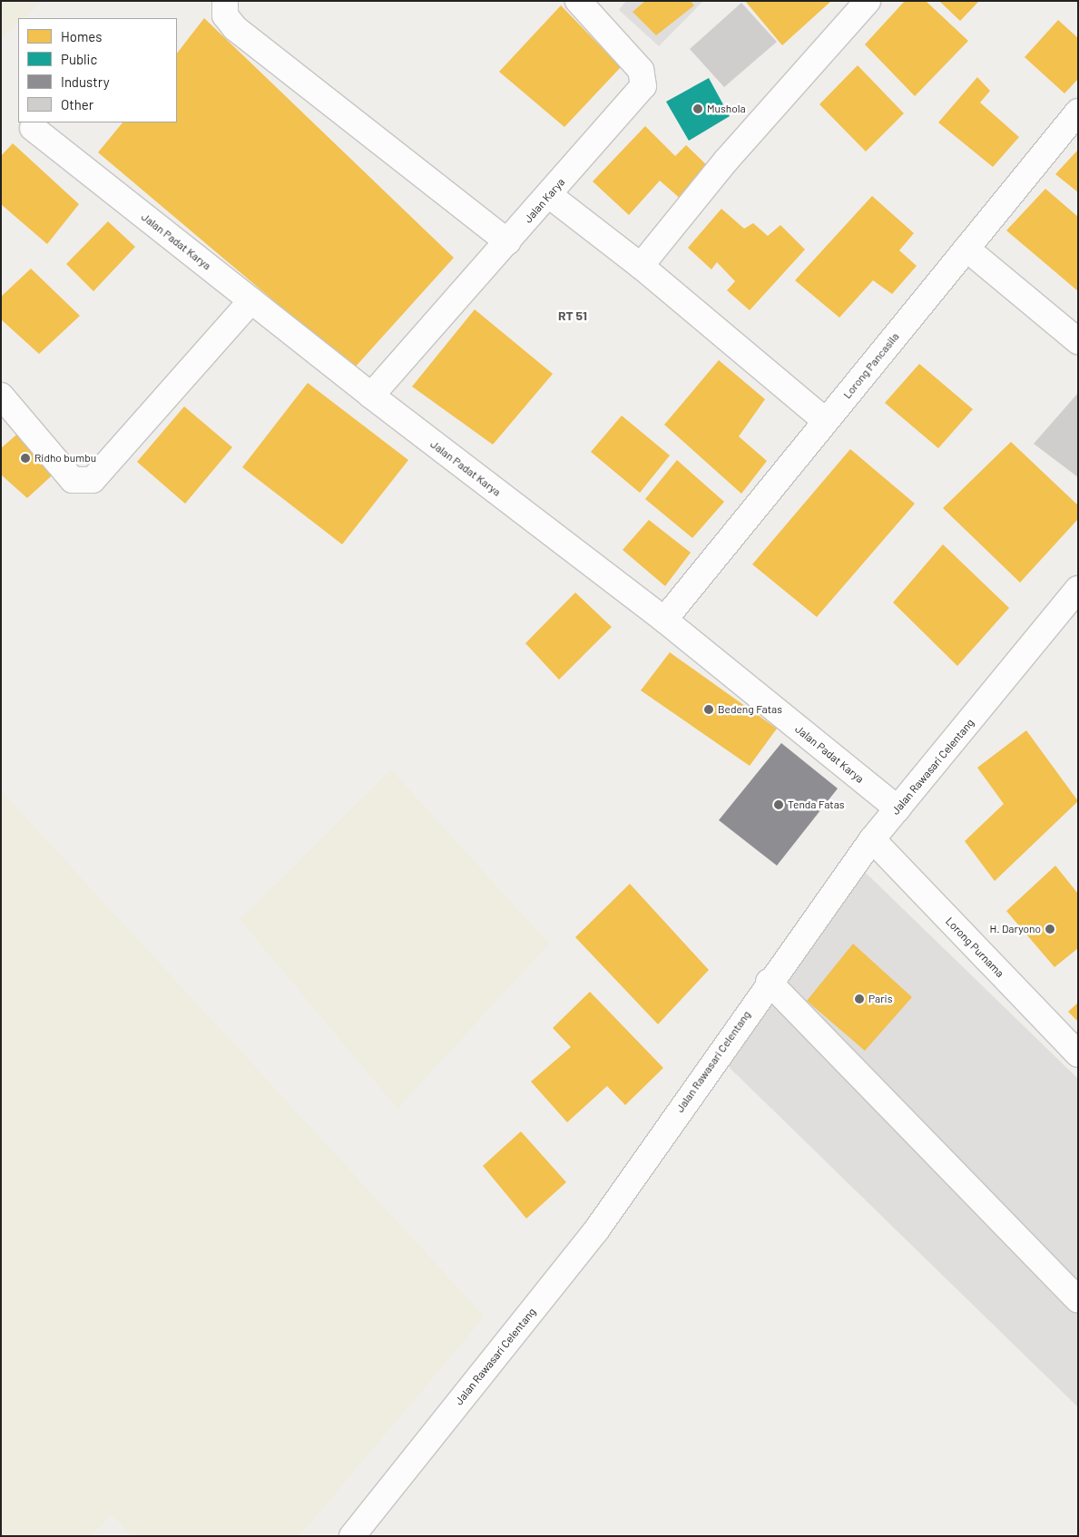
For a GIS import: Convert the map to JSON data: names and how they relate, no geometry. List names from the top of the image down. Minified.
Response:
{"streets":{"street":["Jalan Karya","Jalan Padat Karya","Lorong Pancasila","Jalan Rawasari Celentang","Lorong Purnama"]},"crossings":[["Jalan Karya","Jalan Padat Karya"],["Jalan Padat Karya","Lorong Pancasila"],["Jalan Padat Karya","Jalan Rawasari Celentang"],["Jalan Rawasari Celentang","Lorong Purnama"]],"districts":["RT 51"],"places":["Mushola","Ridho bumbu","Bedeng Fatas","Tenda Fatas","H. Daryono","Paris"],"legend":["Homes","Public","Industry","Other"]}
